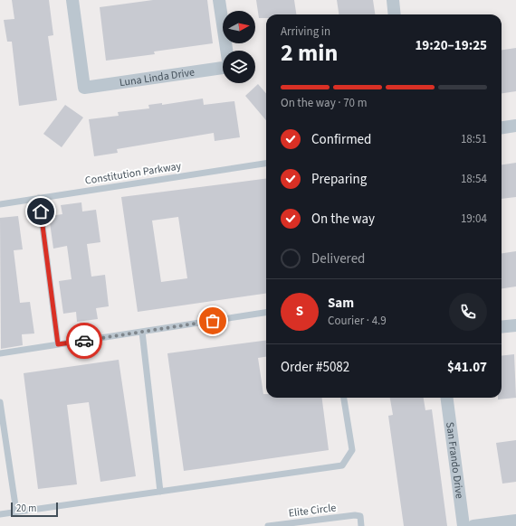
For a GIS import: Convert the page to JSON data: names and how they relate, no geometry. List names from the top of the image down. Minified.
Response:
{"streets":{"street":["Luna Linda Drive","San Frando Drive"],"lane":["Constitution Parkway","Elite Circle"]},"scale_bar":"20 m","north":"right","page":{"heading":["2 min","Arriving in","19:20–19:25"],"panel":["Sam","Courier · 4.9","Order #5082","$41.07"],"bar":"On the way · 70 m","list":[["Confirmed","18:51"],["Preparing","18:54"],["On the way","19:04"],"Delivered"],"round":"S","scale":"20 m"}}
